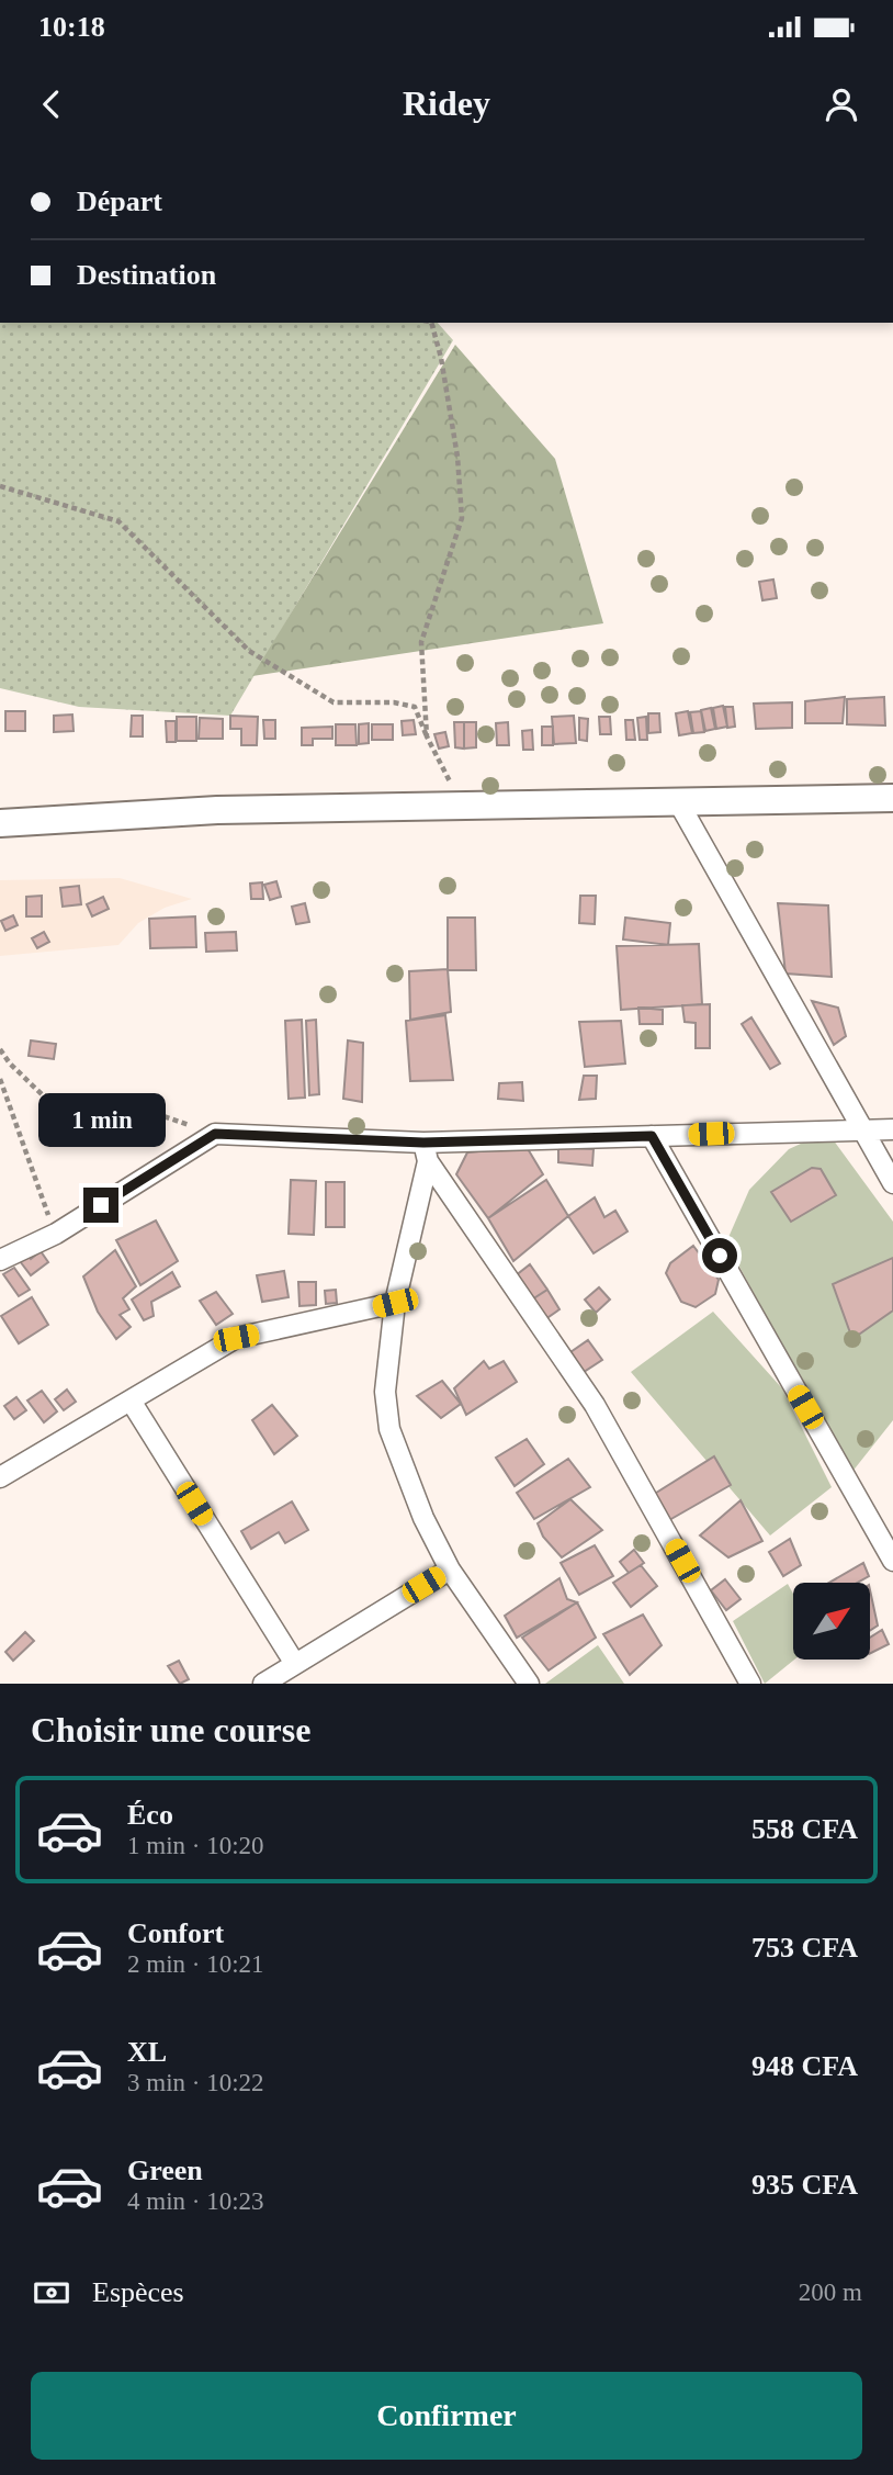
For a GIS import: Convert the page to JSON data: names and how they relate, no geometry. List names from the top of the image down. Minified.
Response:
{"north":"top right","page":{"status":"10:18","header":"Ridey","banner":["Départ","Destination"],"bubble":"1 min","heading":"Choisir une course","list":[{"name":"Éco","note":"1 min · 10:20","value":"558 CFA"},{"name":"Confort","note":"2 min · 10:21","value":"753 CFA"},{"name":"XL","note":"3 min · 10:22","value":"948 CFA"},{"name":"Green","note":"4 min · 10:23","value":"935 CFA"}],"pay":["Espèces","200 m"],"buttons":"Confirmer"}}
